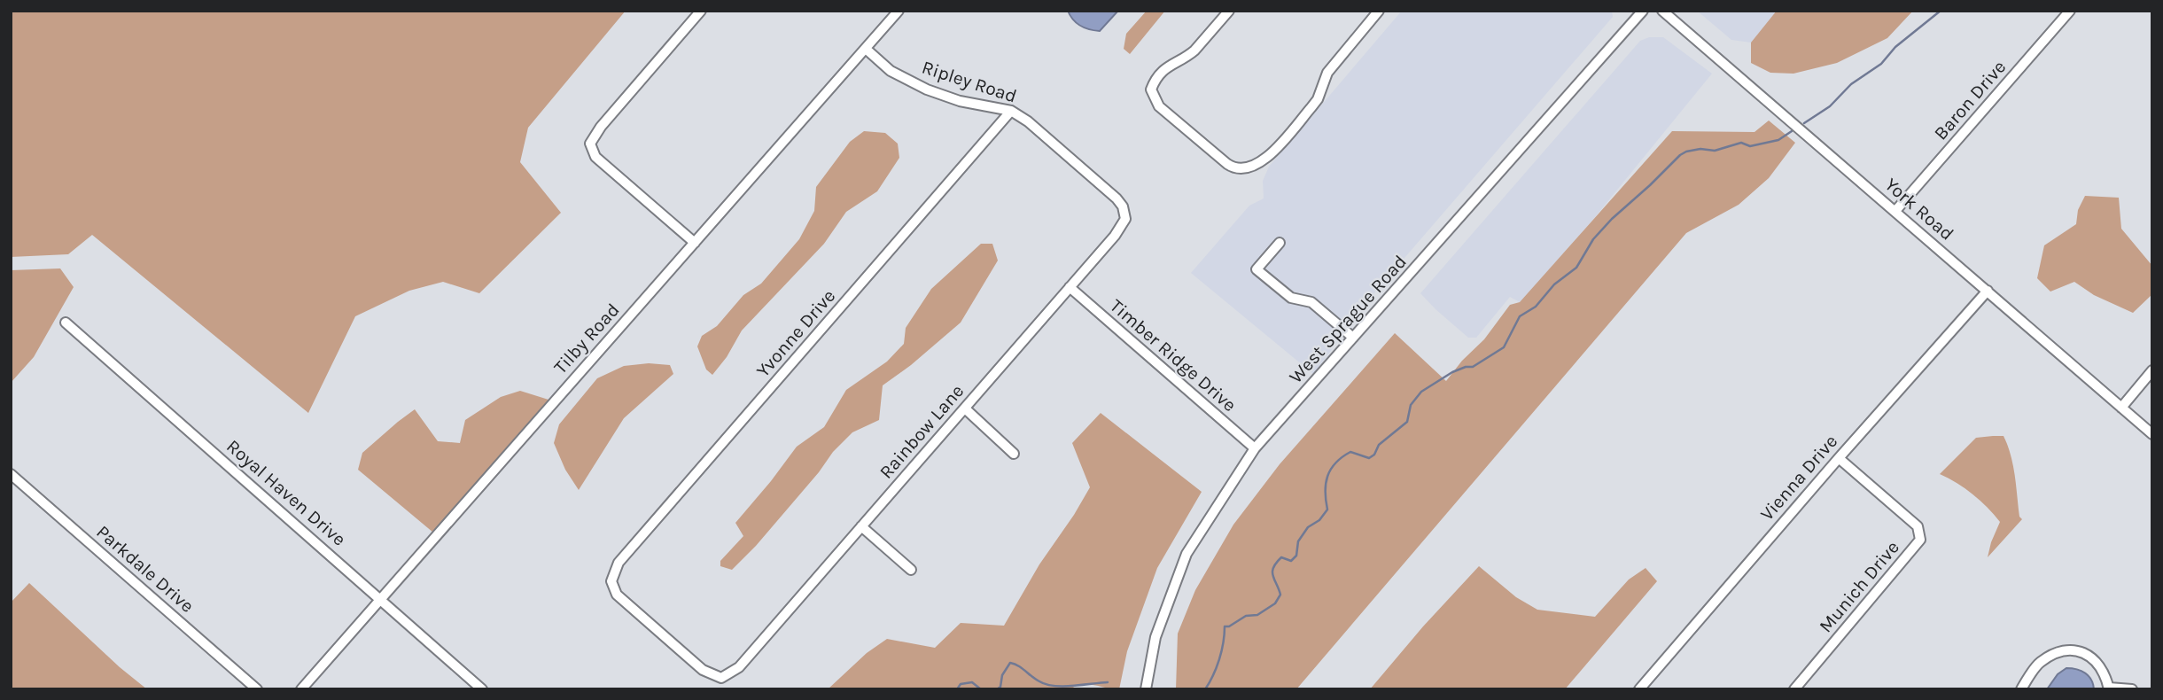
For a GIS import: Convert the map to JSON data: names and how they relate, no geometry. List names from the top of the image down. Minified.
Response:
{"streets":{"street":["Ripley Road","Baron Drive","York Road","West Sprague Road","Yvonne Drive","Tilby Road","Timber Ridge Drive","Rainbow Lane","Vienna Drive","Royal Haven Drive","Parkdale Drive","Munich Drive"]},"crossings":[["Ripley Road","Yvonne Drive"],["Ripley Road","Tilby Road"],["Ripley Road","Rainbow Lane"],["Baron Drive","York Road"],["York Road","Vienna Drive"],["West Sprague Road","Timber Ridge Drive"],["Yvonne Drive","Rainbow Lane"],["Tilby Road","Royal Haven Drive"],["Timber Ridge Drive","Rainbow Lane"],["Vienna Drive","Munich Drive"]]}
